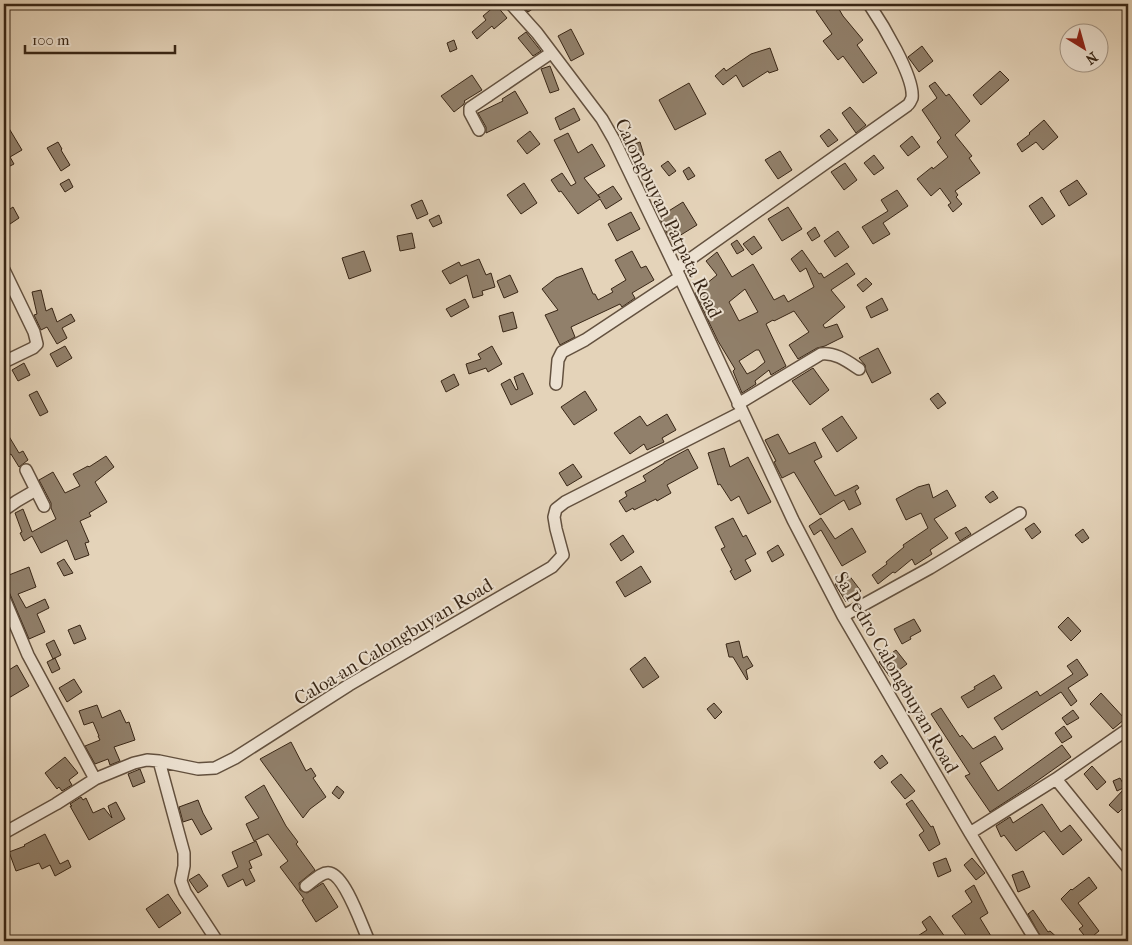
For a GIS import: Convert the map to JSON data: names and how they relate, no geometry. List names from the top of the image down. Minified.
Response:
{"streets":{"street":["Calongbuyan Patpata Road","Caloa-an Calongbuyan Road","Sa Pedro Calongbuyan Road"]},"crossings":[["Calongbuyan Patpata Road","Caloa-an Calongbuyan Road"],["Calongbuyan Patpata Road","Sa Pedro Calongbuyan Road"],["Caloa-an Calongbuyan Road","Sa Pedro Calongbuyan Road"]],"scale_bar":"100 m","north":"bottom right"}
